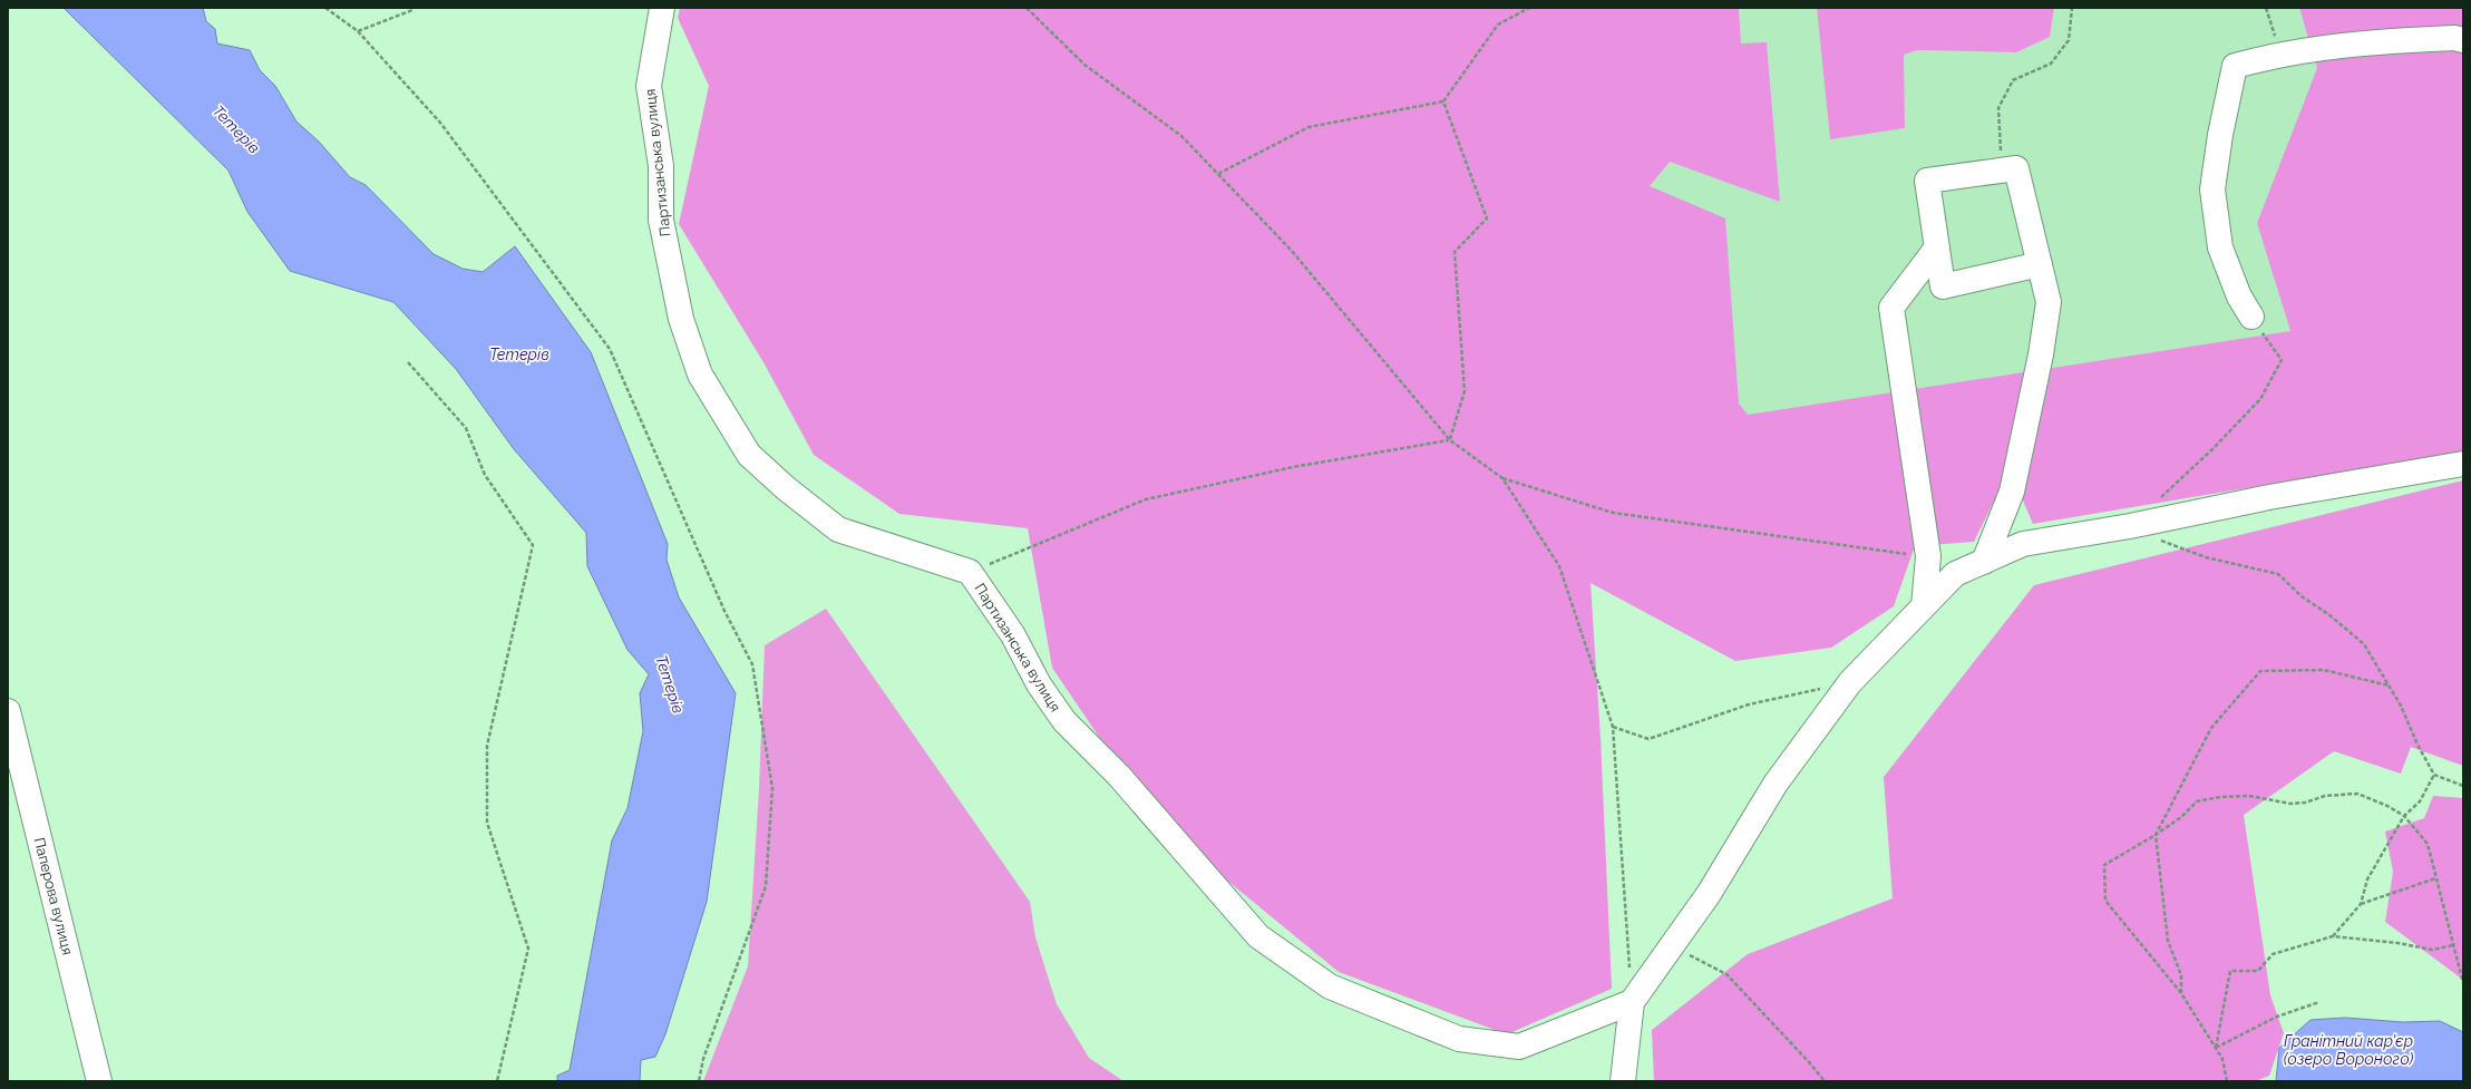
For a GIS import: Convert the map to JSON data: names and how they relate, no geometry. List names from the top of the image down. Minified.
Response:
{"streets":{"street":["Партизанська вулиця","Паперова вулиця"]},"water":["Тетерів","Гранітний кар'єр (озеро Вороного)"]}
